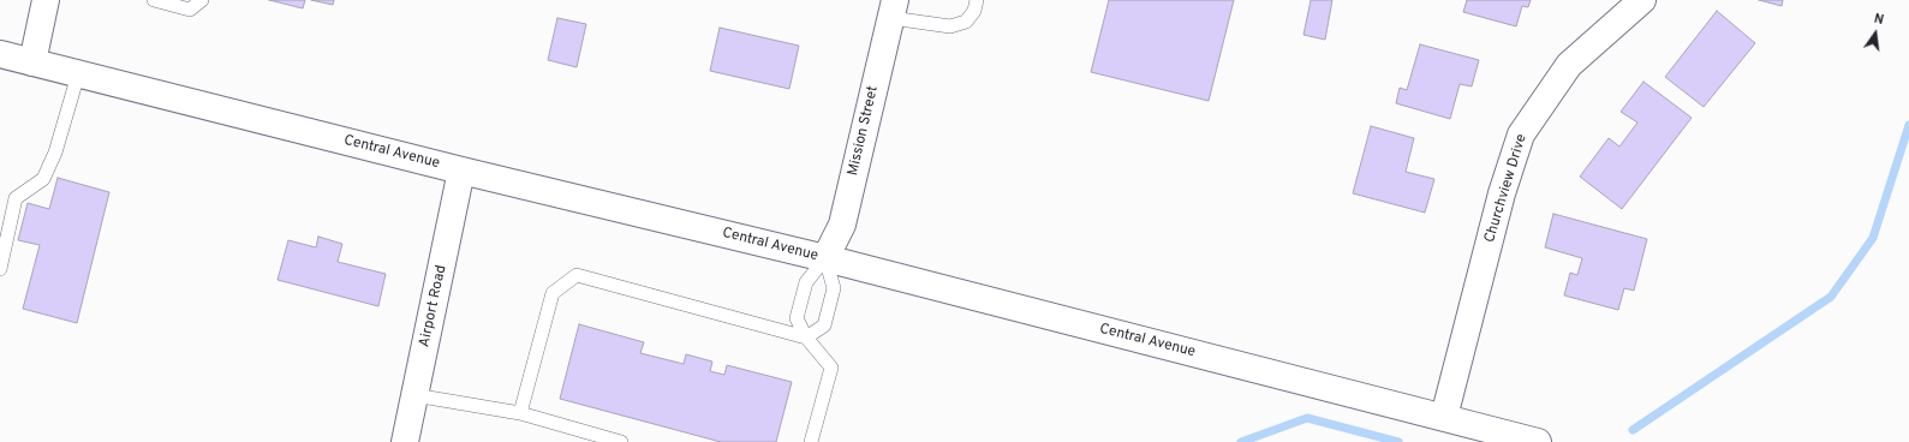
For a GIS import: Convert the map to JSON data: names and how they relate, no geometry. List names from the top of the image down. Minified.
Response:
{"streets":{"street":["Mission Street","Central Avenue","Churchview Drive","Airport Road"]},"crossings":[["Mission Street","Central Avenue"],["Central Avenue","Churchview Drive"],["Central Avenue","Airport Road"]],"north":"top"}
